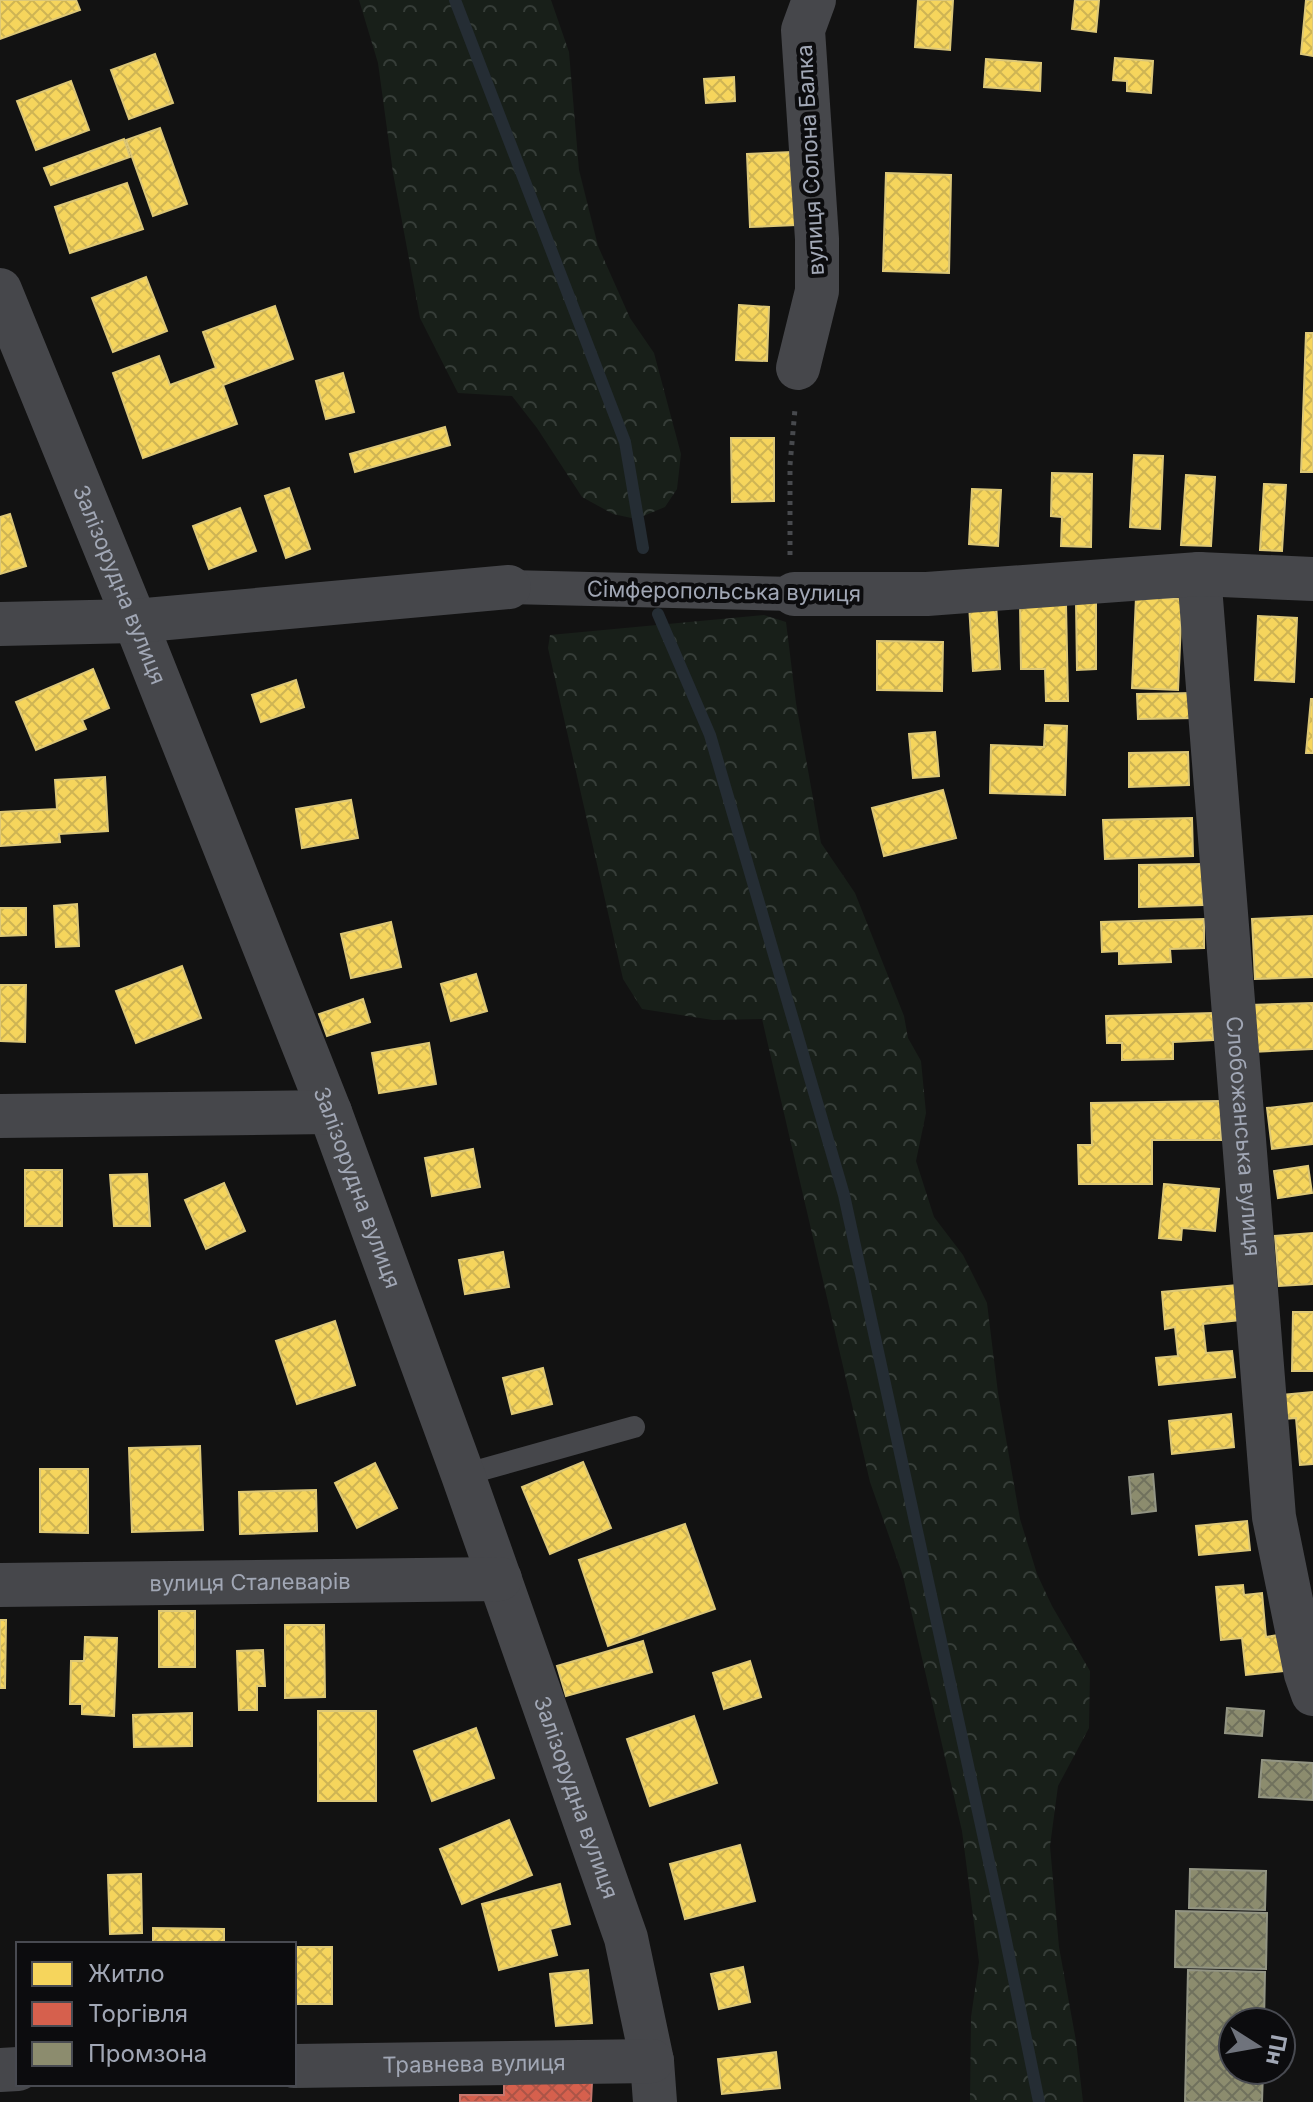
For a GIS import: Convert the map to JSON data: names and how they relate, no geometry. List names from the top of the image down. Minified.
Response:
{"streets":{"street":["вулиця Солона Балка","Залізорудна вулиця","Сімферопольська вулиця","Слобожанська вулиця","вулиця Сталеварів","Травнева вулиця"]},"crossings":[["Залізорудна вулиця","Сімферопольська вулиця"],["Залізорудна вулиця","вулиця Сталеварів"],["Залізорудна вулиця","Травнева вулиця"],["Сімферопольська вулиця","Слобожанська вулиця"]],"legend":["Житло","Торгівля","Промзона"],"north":"right"}
